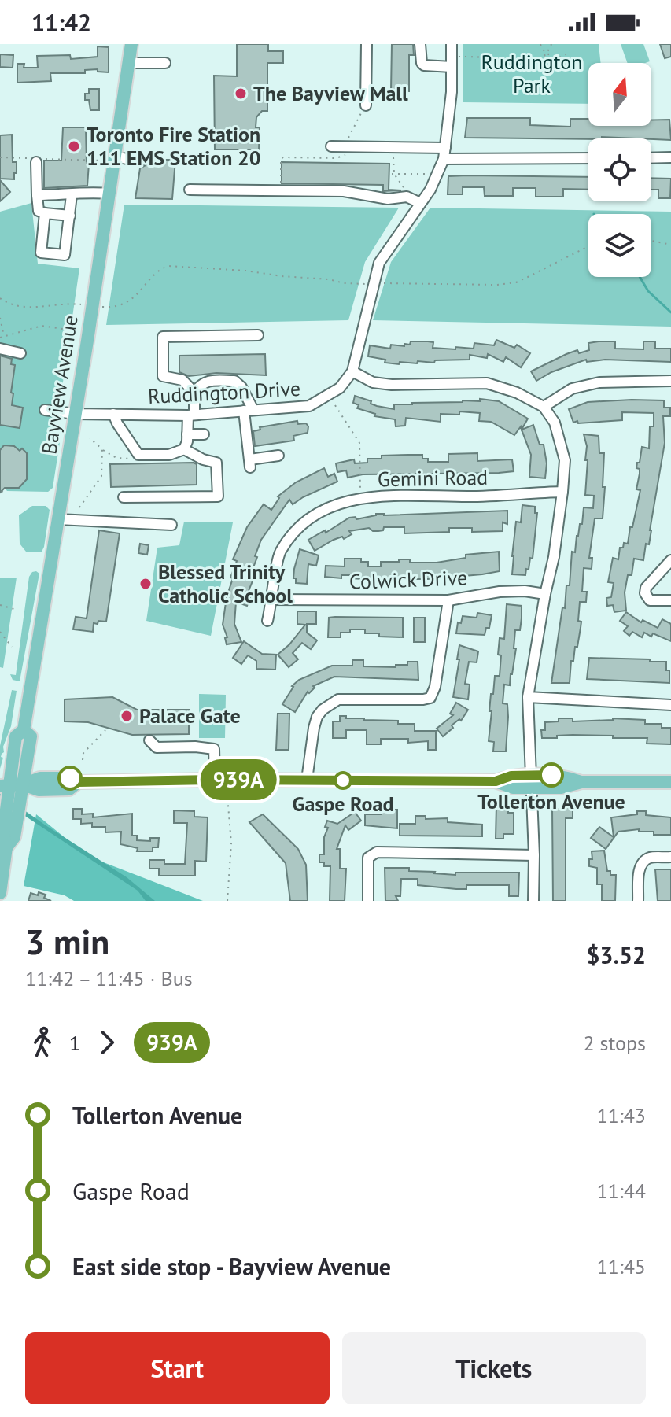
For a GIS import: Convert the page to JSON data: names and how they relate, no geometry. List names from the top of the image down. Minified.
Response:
{"streets":{"main road":["Bayview Avenue"],"street":["Ruddington Drive","Gemini Road","Colwick Drive"]},"crossings":[["Bayview Avenue","Ruddington Drive"],["Gemini Road","Colwick Drive"]],"parks":["Ruddington Park"],"places":["The Bayview Mall","Toronto Fire Station 111 EMS Station 20","Blessed Trinity Catholic School","Palace Gate","Tollerton Avenue","Gaspe Road"],"lines":["bus line 939A"],"north":"top","page":{"status":"11:42","on_map":"939A","heading":["3 min","11:42 – 11:45 · Bus","$3.52"],"legs":["1","939A","2 stops"],"list":[{"name":"Tollerton Avenue","value":"11:43"},{"name":"Gaspe Road","value":"11:44"},{"name":"East side stop - Bayview Avenue","value":"11:45"}],"buttons":["Start","Tickets"]}}
